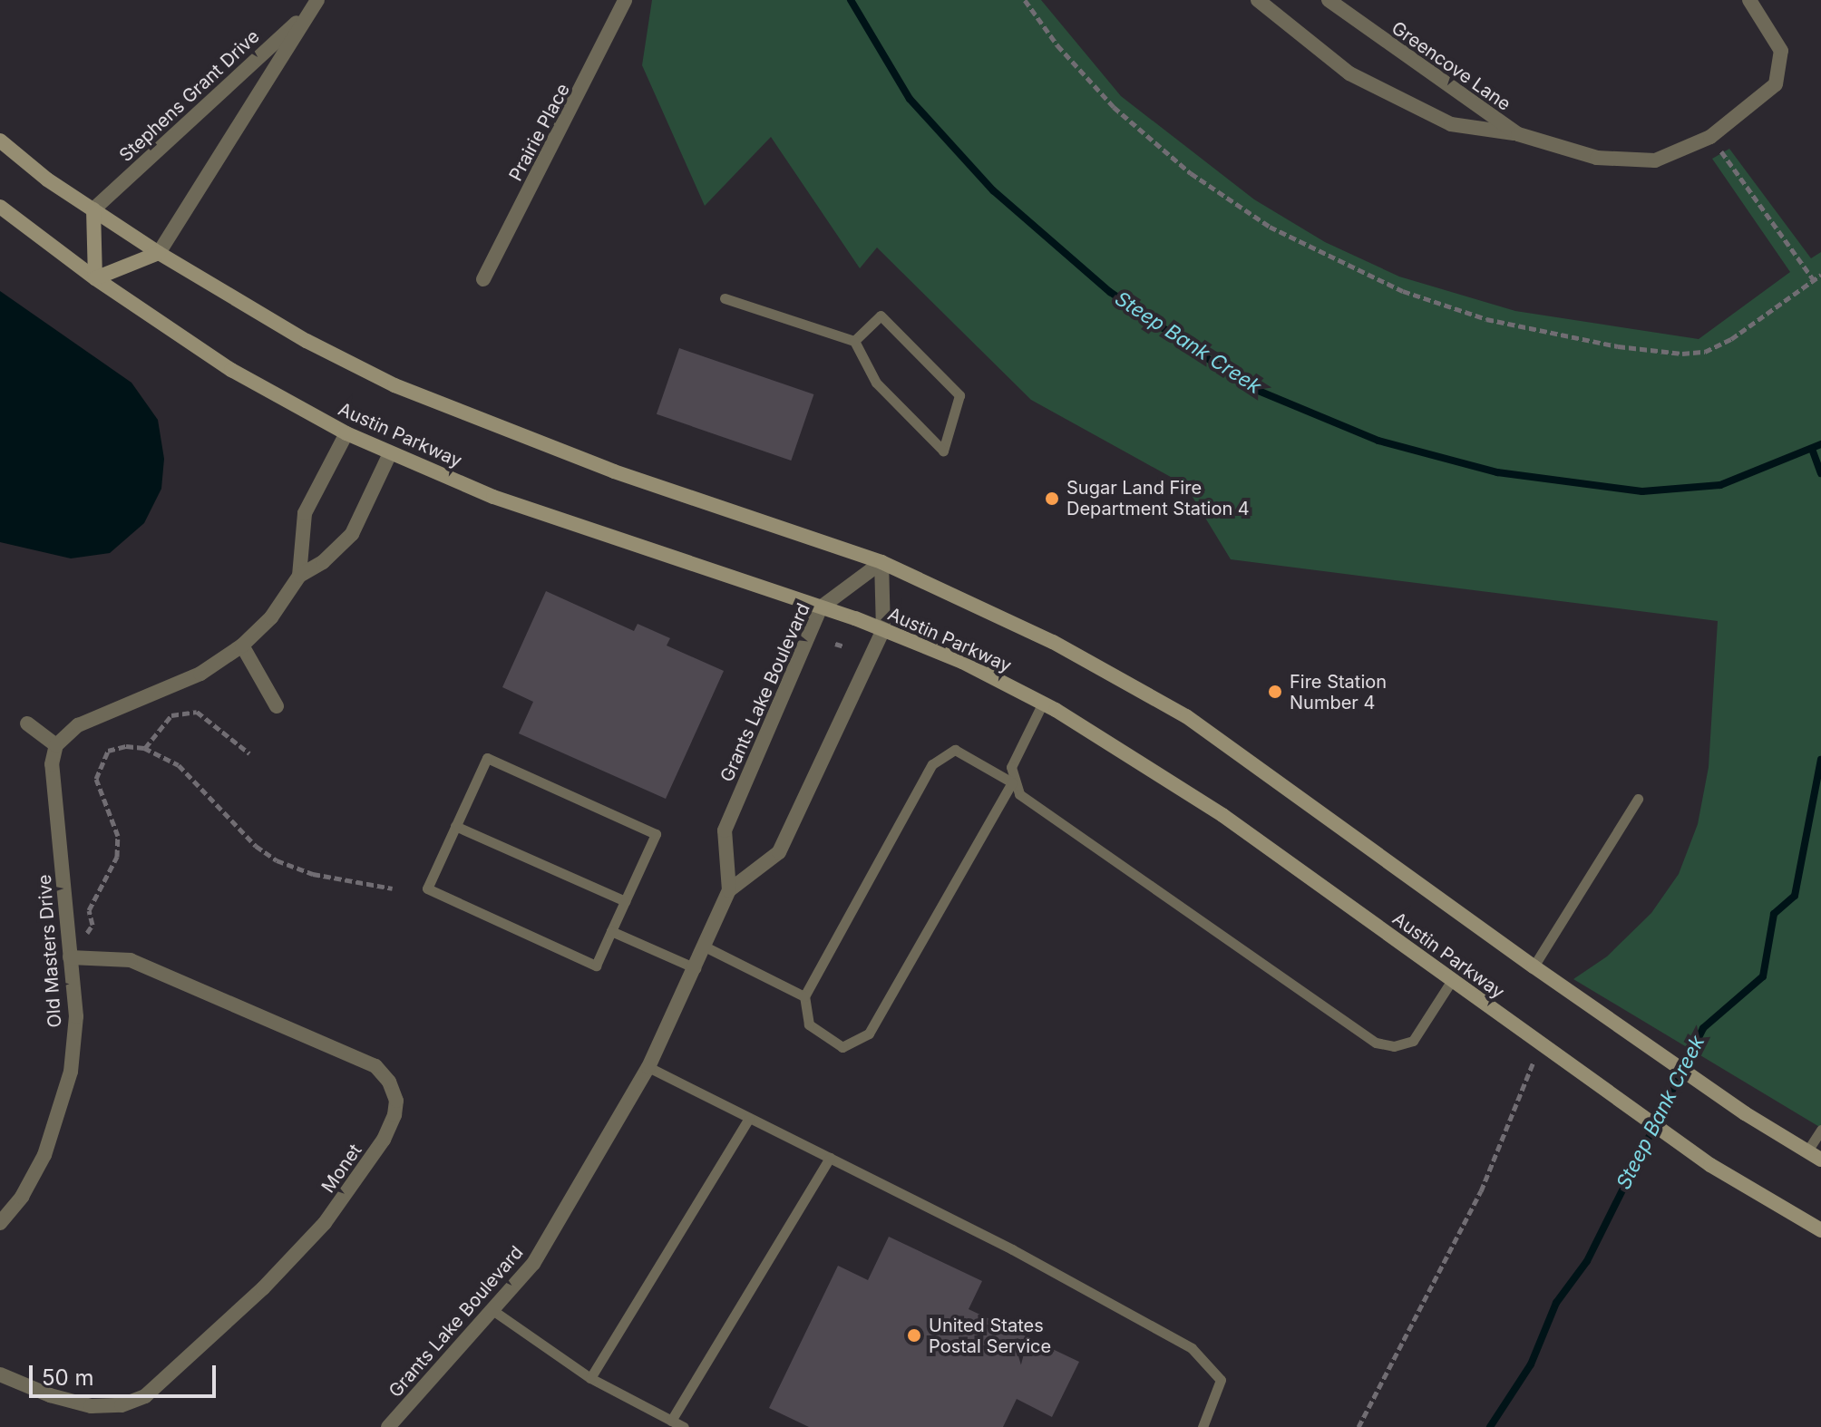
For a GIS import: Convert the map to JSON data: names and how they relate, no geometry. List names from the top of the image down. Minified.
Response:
{"streets":{"main road":["Austin Parkway"],"street":["Greencove Lane","Stephens Grant Drive","Prairie Place","Grants Lake Boulevard","Old Masters Drive","Monet"]},"crossings":[["Austin Parkway","Grants Lake Boulevard"],["Old Masters Drive","Monet"]],"water":["Steep Bank Creek"],"places":["Sugar Land Fire Department Station 4","Fire Station Number 4","United States Postal Service"],"scale_bar":"50 m"}
